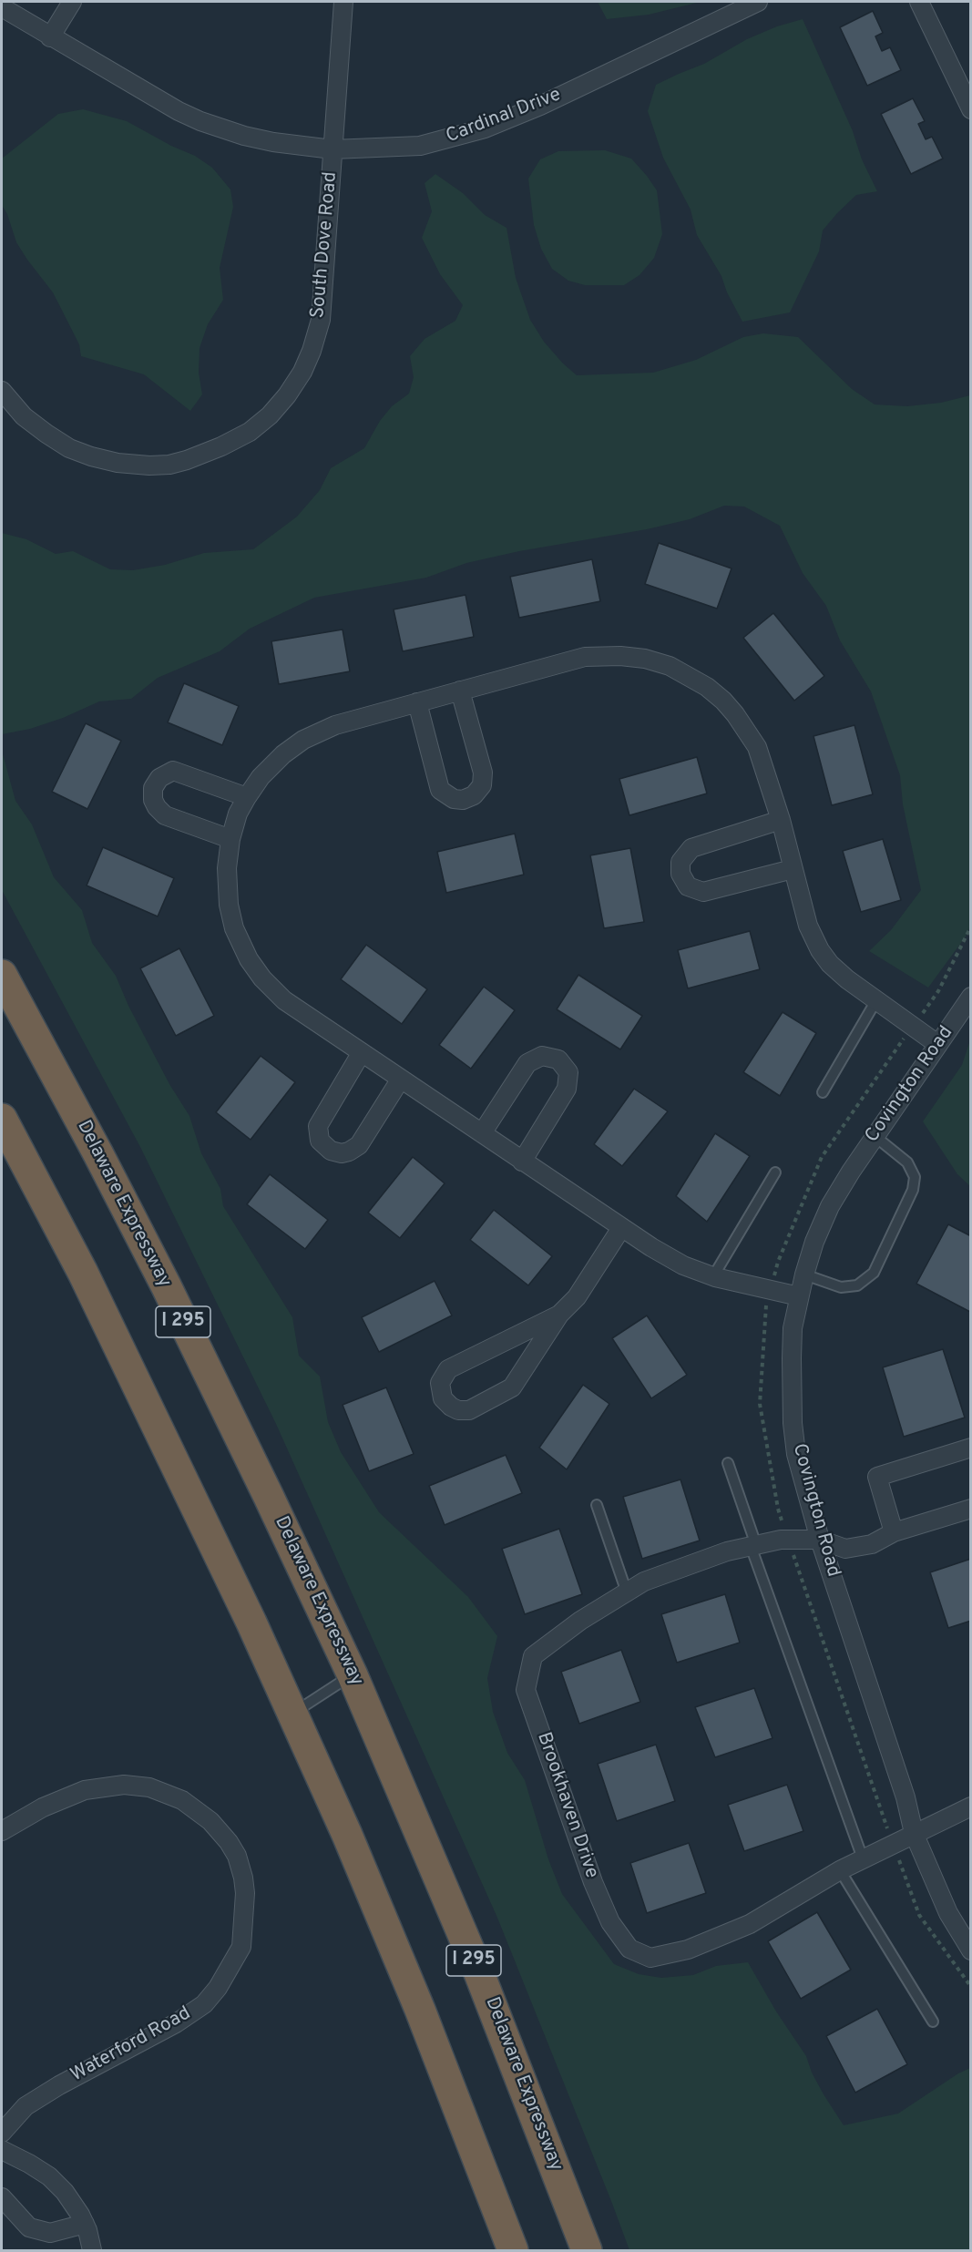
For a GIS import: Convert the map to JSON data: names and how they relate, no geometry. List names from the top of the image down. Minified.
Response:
{"streets":{"highway":["Delaware Expressway","I 295"],"street":["Cardinal Drive","South Dove Road","Covington Road","Brookhaven Drive","Waterford Road"]},"crossings":[["Cardinal Drive","South Dove Road"],["Covington Road","Brookhaven Drive"]]}
